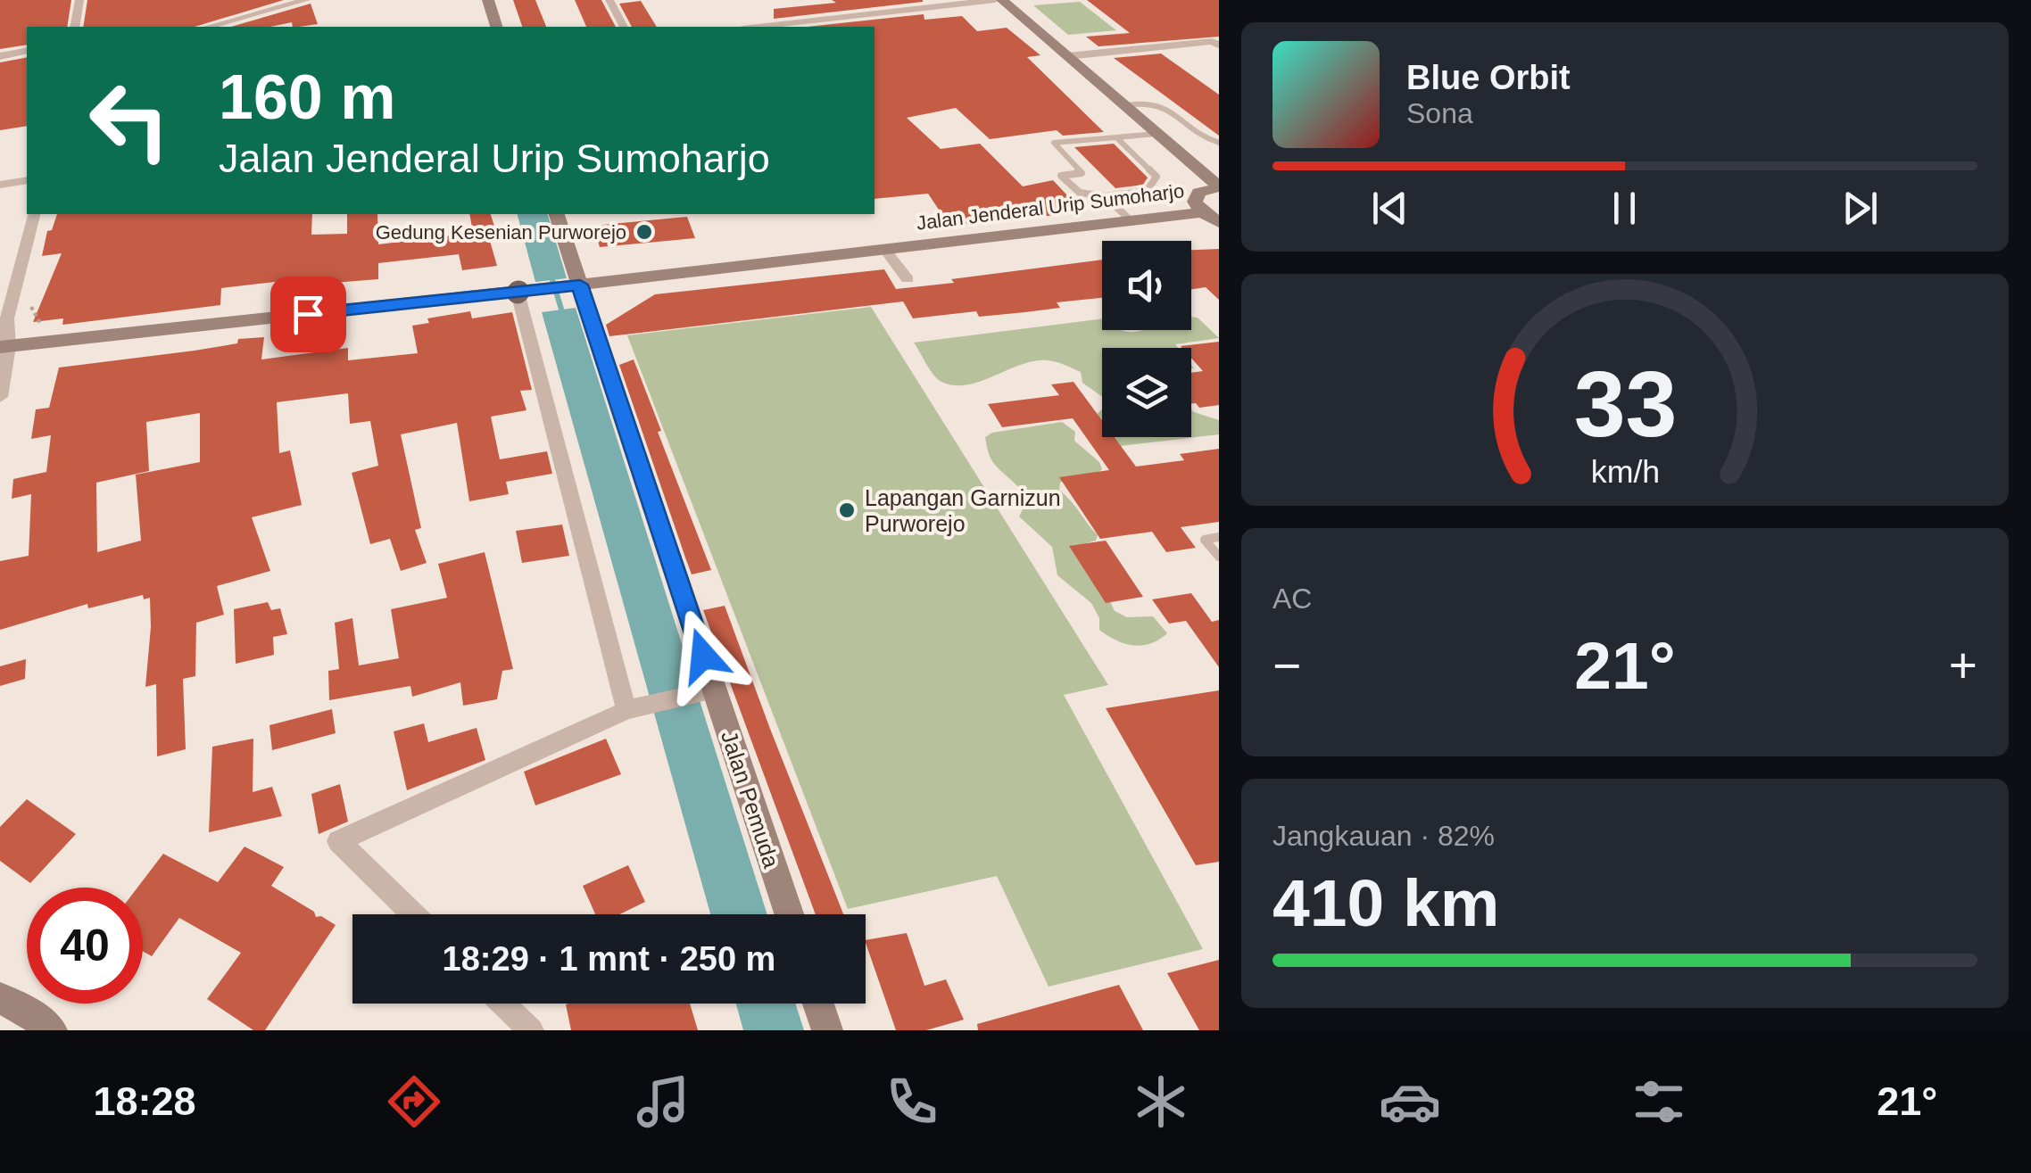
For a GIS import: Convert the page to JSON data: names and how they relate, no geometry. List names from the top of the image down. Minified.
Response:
{"streets":{"main road":["Jalan Jenderal Urip Sumoharjo","Jalan Pemuda"]},"crossings":[["Jalan Jenderal Urip Sumoharjo","Jalan Pemuda"]],"places":["Gedung Kesenian Purworejo","Lapangan Garnizun Purworejo"],"page":{"turn":["160 m","Jalan Jenderal Urip Sumoharjo"],"song":["Blue Orbit","Sona"],"tile":["AC",["Jangkauan · 82%","410 km"]],"heat":["−","21°","+"],"limit":"40","trip":"18:29 · 1 mnt · 250 m","tabs":["18:28","21°"],"gauge":["33","km/h"]}}
